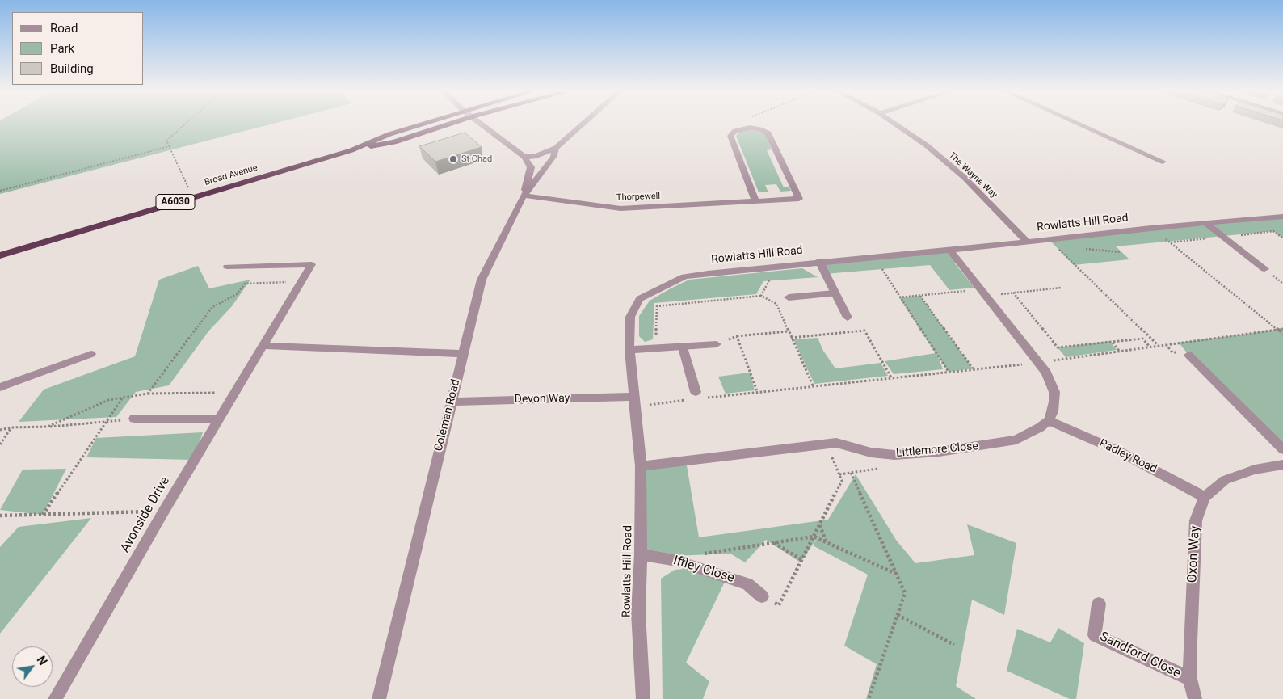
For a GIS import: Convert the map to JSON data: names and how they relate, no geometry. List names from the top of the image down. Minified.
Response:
{"streets":{"highway":["Broad Avenue","A6030"],"street":["The Wayne Way","Thorpewell","Rowlatts Hill Road","Devon Way","Coleman Road","Littlemore Close","Radley Road","Avonside Drive","Oxon Way","Iffley Close","Sandford Close"]},"crossings":[["The Wayne Way","Rowlatts Hill Road"],["Thorpewell","Coleman Road"],["Rowlatts Hill Road","Devon Way"],["Rowlatts Hill Road","Littlemore Close"],["Rowlatts Hill Road","Iffley Close"],["Devon Way","Coleman Road"],["Littlemore Close","Radley Road"],["Radley Road","Oxon Way"],["Oxon Way","Sandford Close"]],"places":["St Chad"],"legend":["Road","Park","Building"],"north":"top right"}
